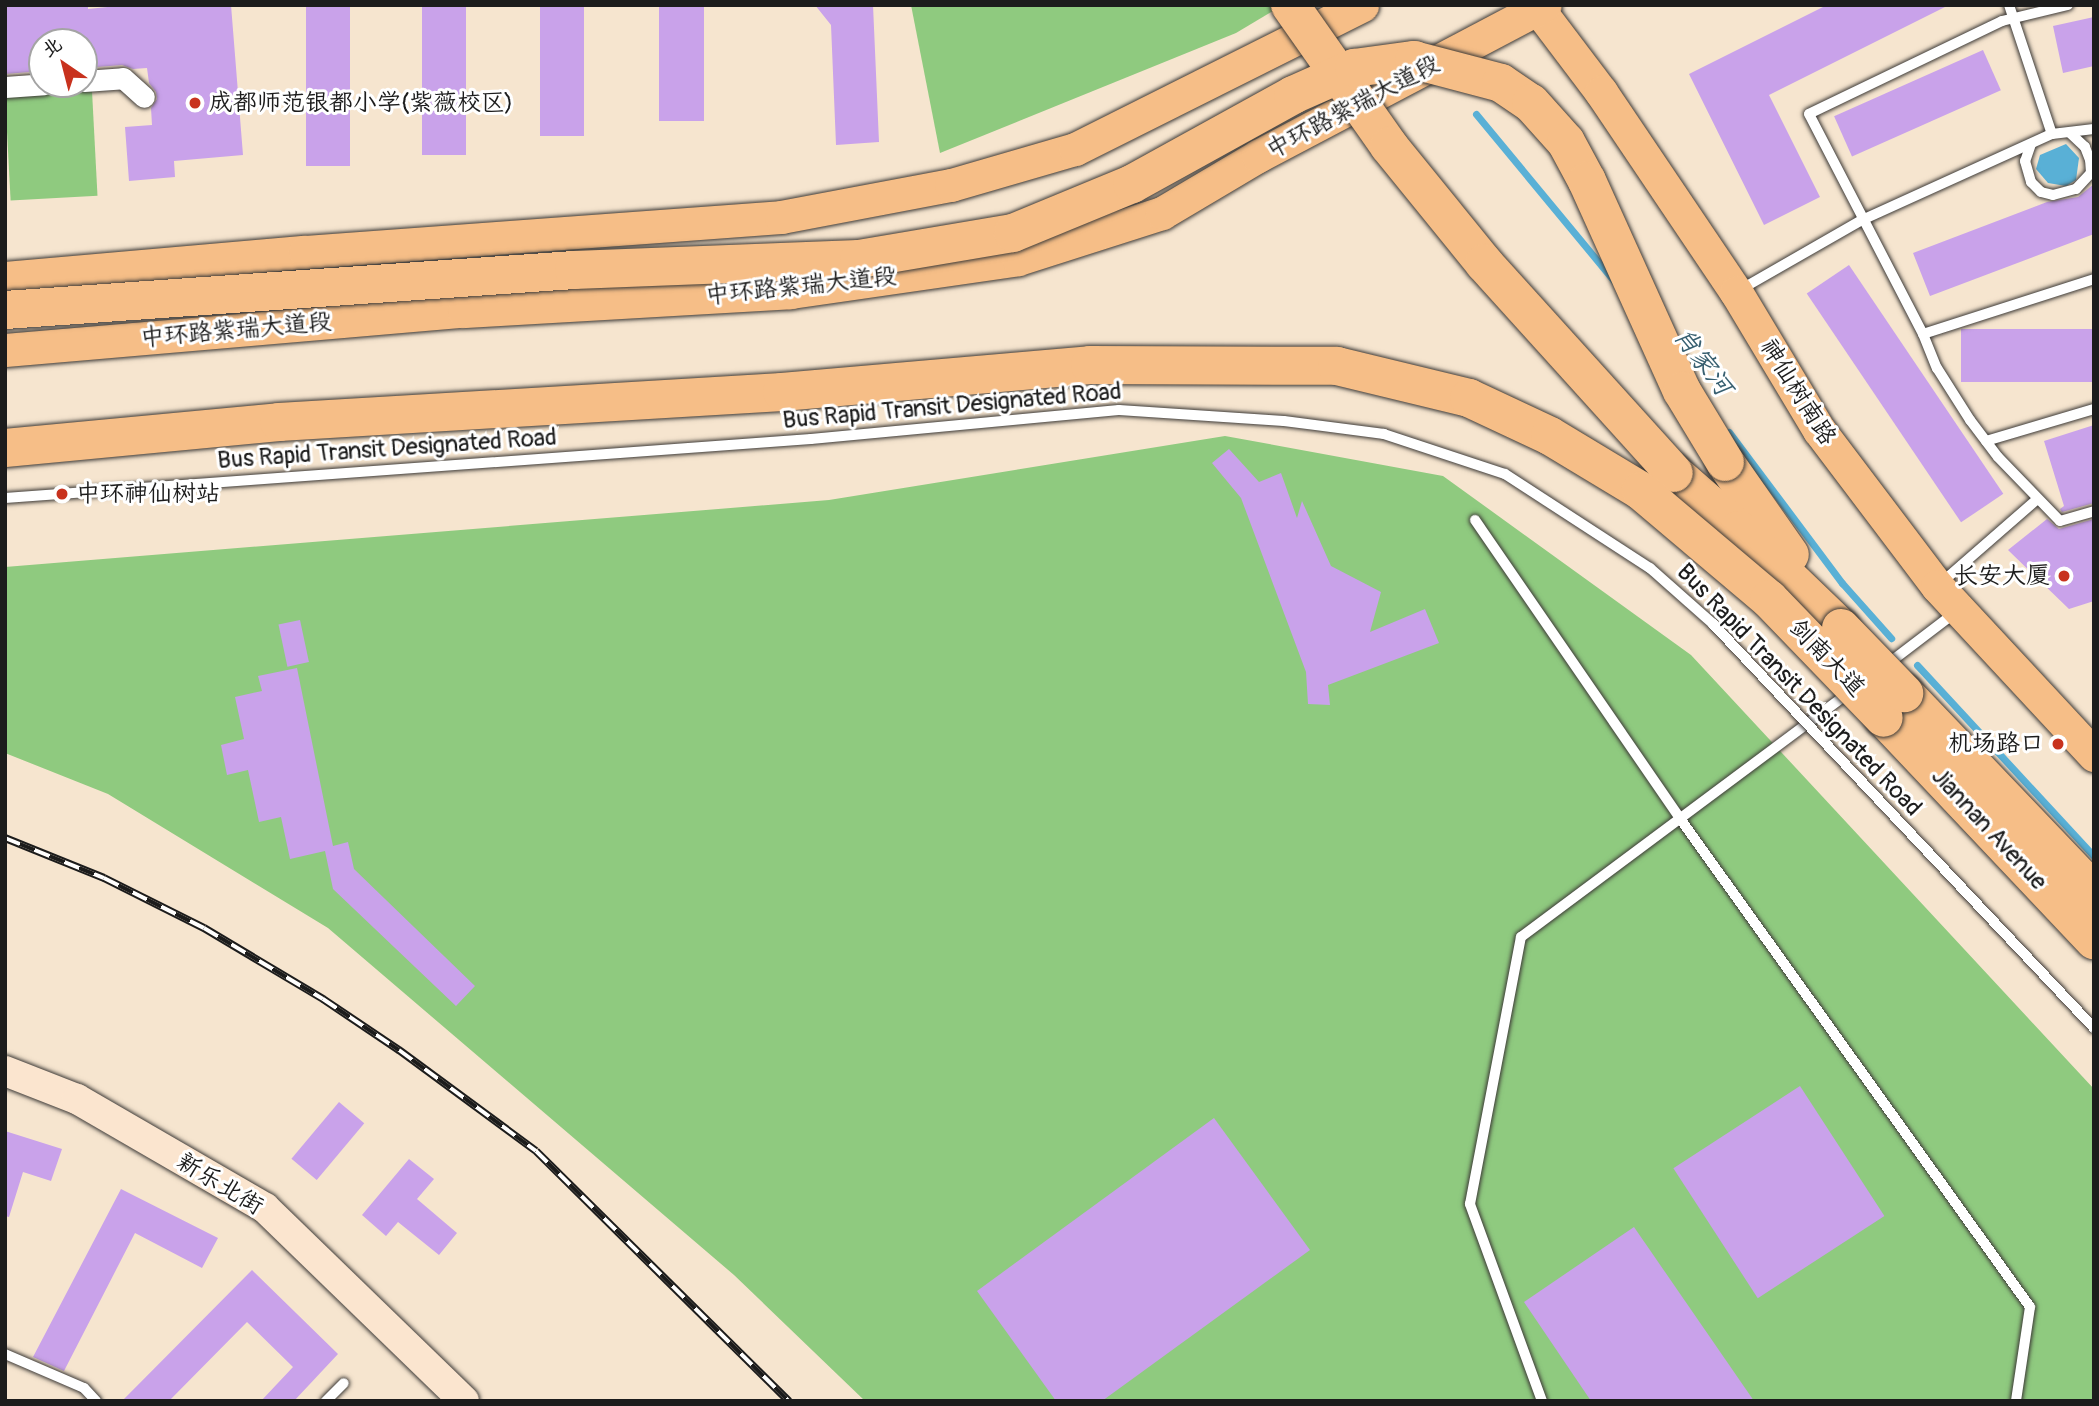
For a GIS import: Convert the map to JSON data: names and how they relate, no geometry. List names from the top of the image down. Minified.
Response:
{"streets":{"highway":["剑南大道","Jiannan Avenue"],"main road":["中环路紫瑞大道段","神仙树南路"],"street":["新乐北街"],"lane":["Bus Rapid Transit Designated Road"]},"crossings":[["中环路紫瑞大道段","神仙树南路"]],"water":["肖家河"],"places":["成都师范银都小学(紫薇校区)","中环神仙树站","长安大厦","机场路口"],"north":"top left"}
